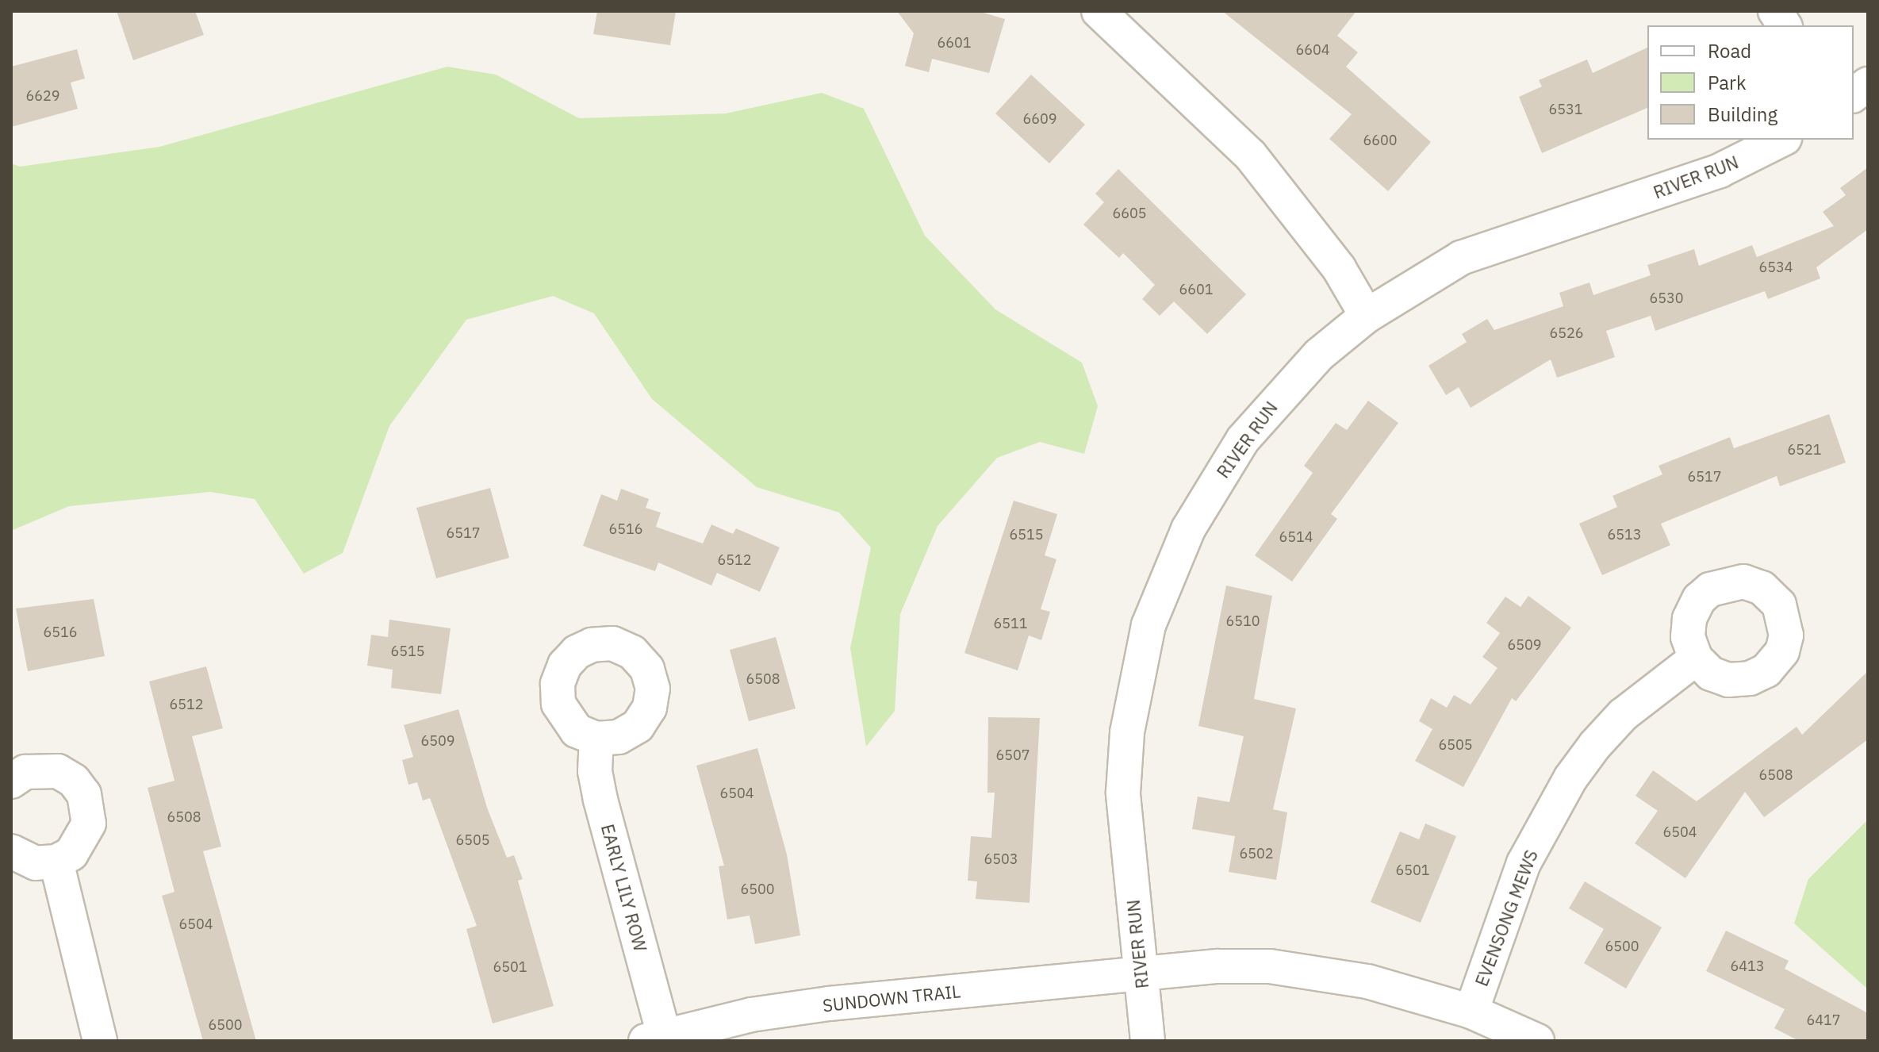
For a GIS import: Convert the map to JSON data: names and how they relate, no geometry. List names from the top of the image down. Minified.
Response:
{"streets":{"street":["RIVER RUN","EARLY LILY ROW","EVENSONG MEWS","SUNDOWN TRAIL"]},"crossings":[["RIVER RUN","SUNDOWN TRAIL"],["EARLY LILY ROW","SUNDOWN TRAIL"],["EVENSONG MEWS","SUNDOWN TRAIL"]],"house_numbers":["6601","6604","6629","6531","6609","6600","6605","6534","6601","6530","6526","6521","6517","6516","6517","6515","6513","6514","6512","6510","6511","6516","6509","6515","6508","6512","6509","6505","6507","6508","6504","6508","6504","6505","6502","6503","6501","6500","6504","6500","6413","6501","6417","6500"],"legend":["Road","Park","Building"]}
